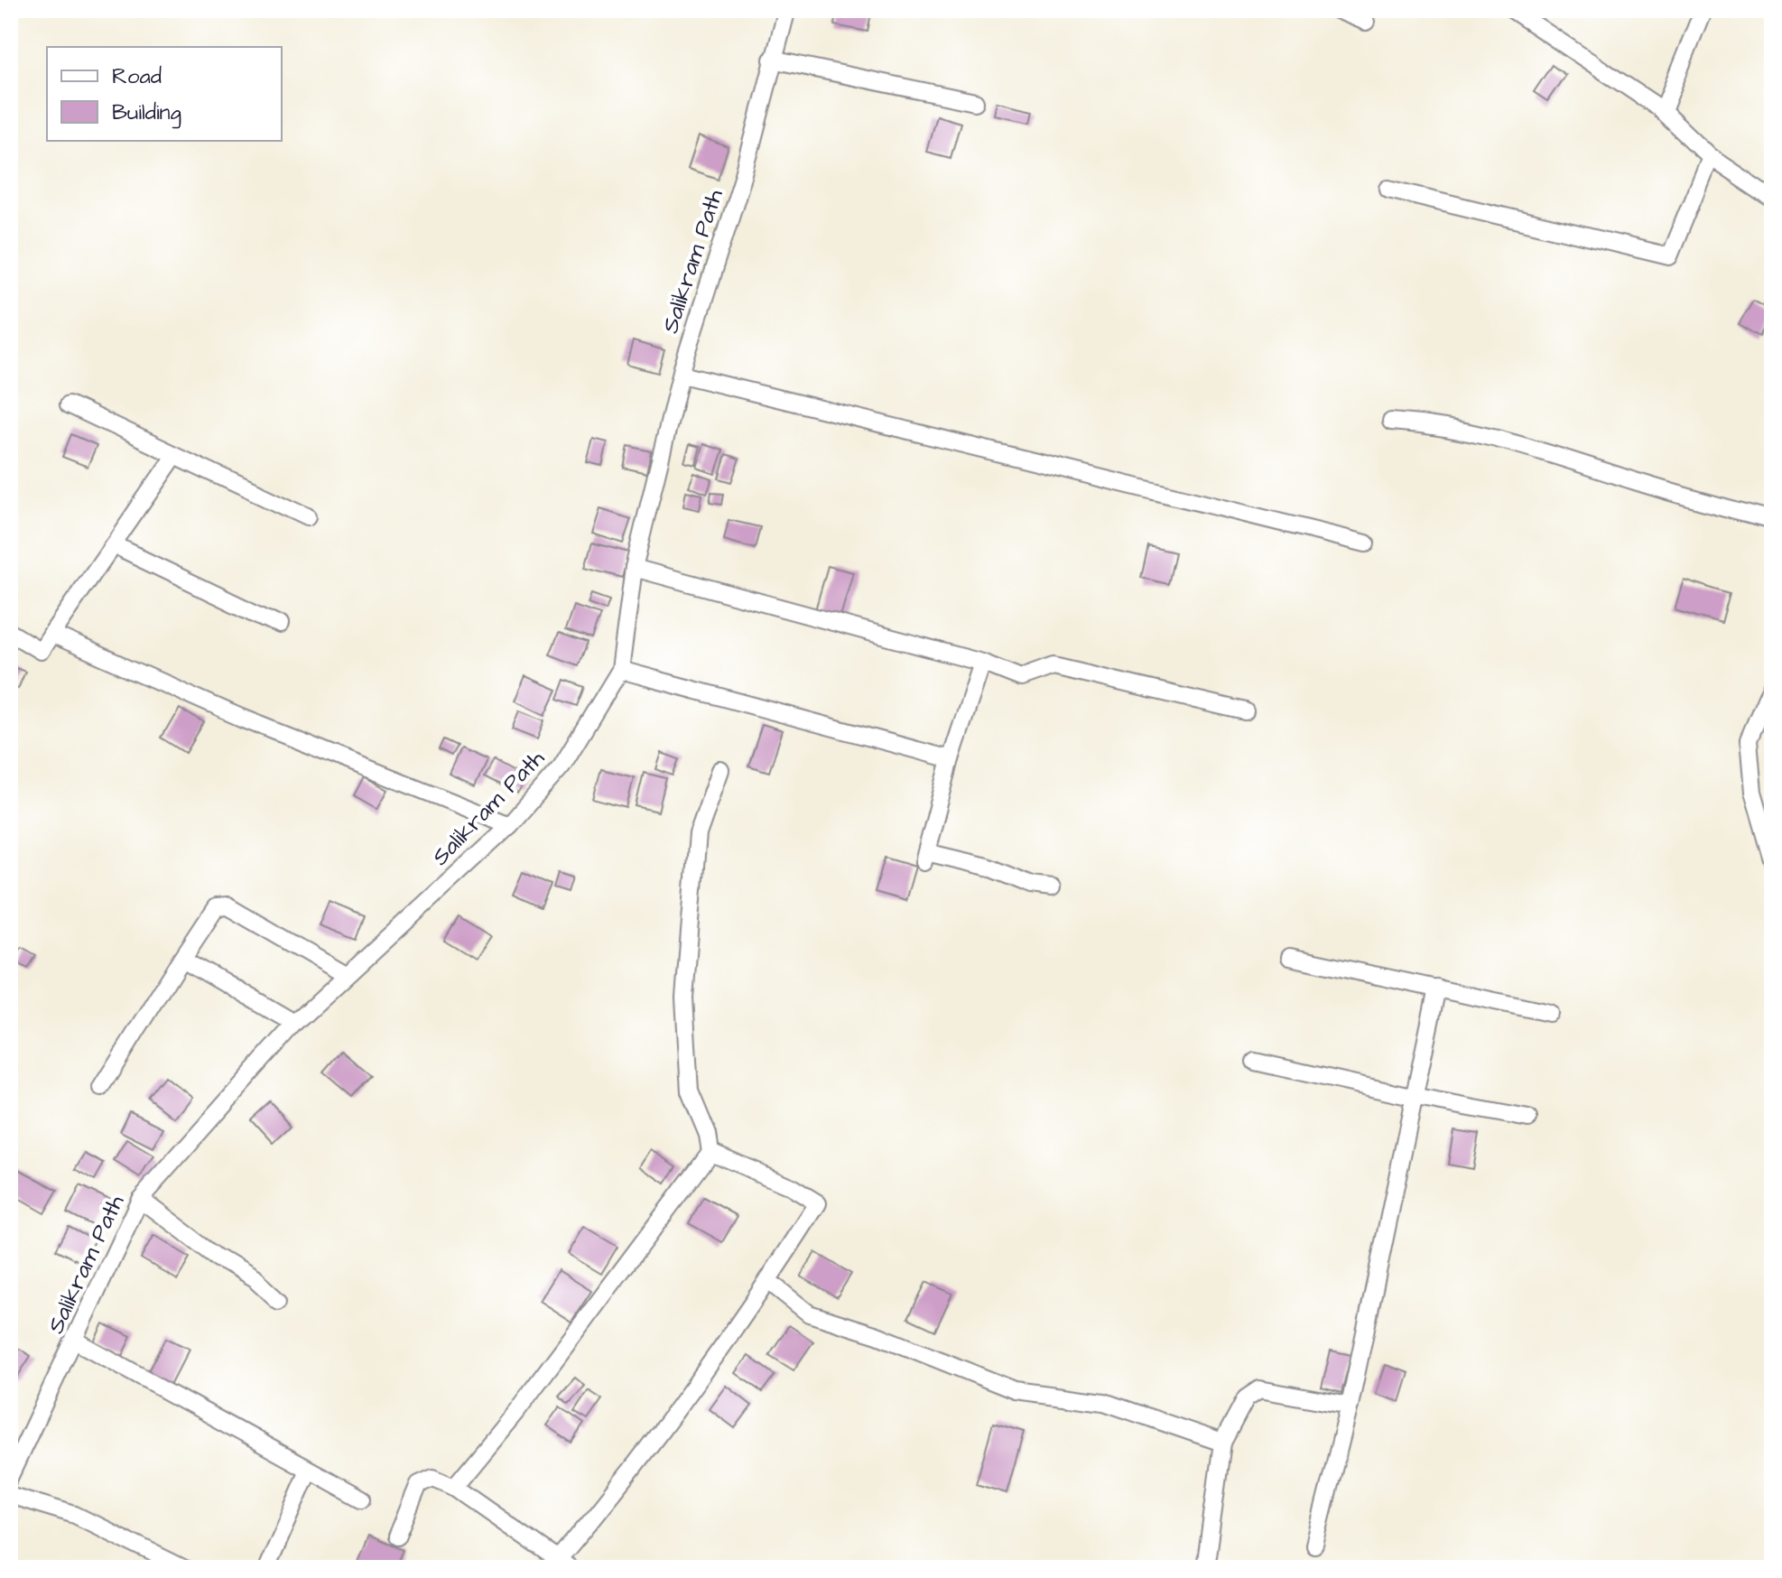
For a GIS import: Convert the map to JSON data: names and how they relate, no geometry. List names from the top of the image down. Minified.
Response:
{"streets":{"street":["Salikram Path"]},"legend":["Road","Building"]}
